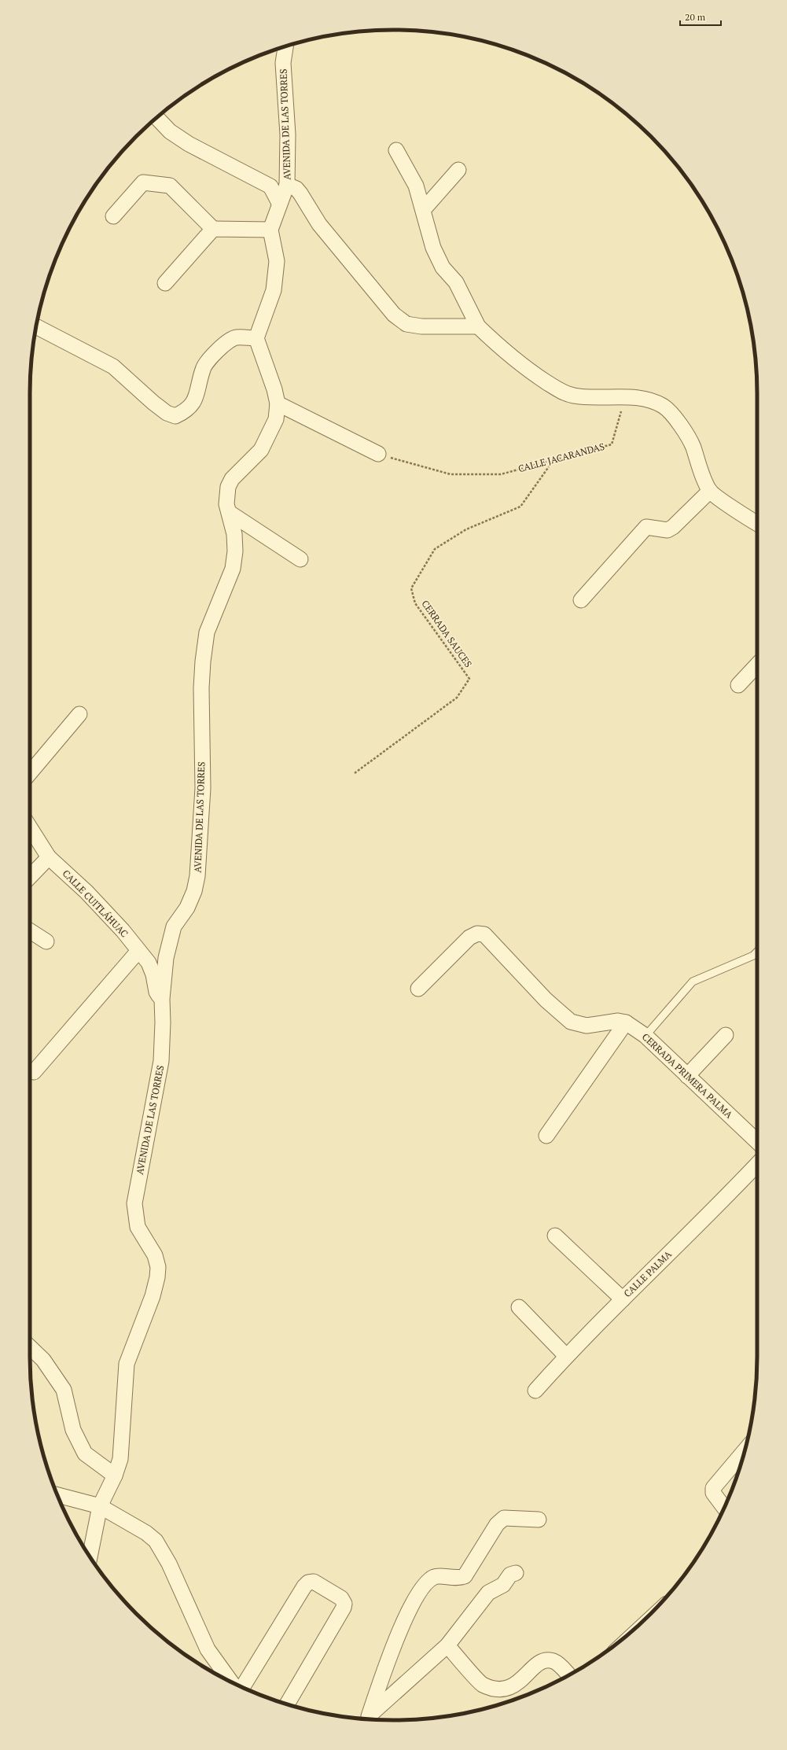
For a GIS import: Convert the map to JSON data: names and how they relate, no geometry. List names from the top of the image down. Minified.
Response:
{"streets":{"street":["AVENIDA DE LAS TORRES","CALLE CUITLÁHUAC","CERRADA PRIMERA PALMA","CALLE PALMA"],"path":["CALLE JACARANDAS","CERRADA SAUCES"]},"crossings":[["AVENIDA DE LAS TORRES","CALLE CUITLÁHUAC"],["CALLE JACARANDAS","CERRADA SAUCES"]],"scale_bar":"20 m"}
